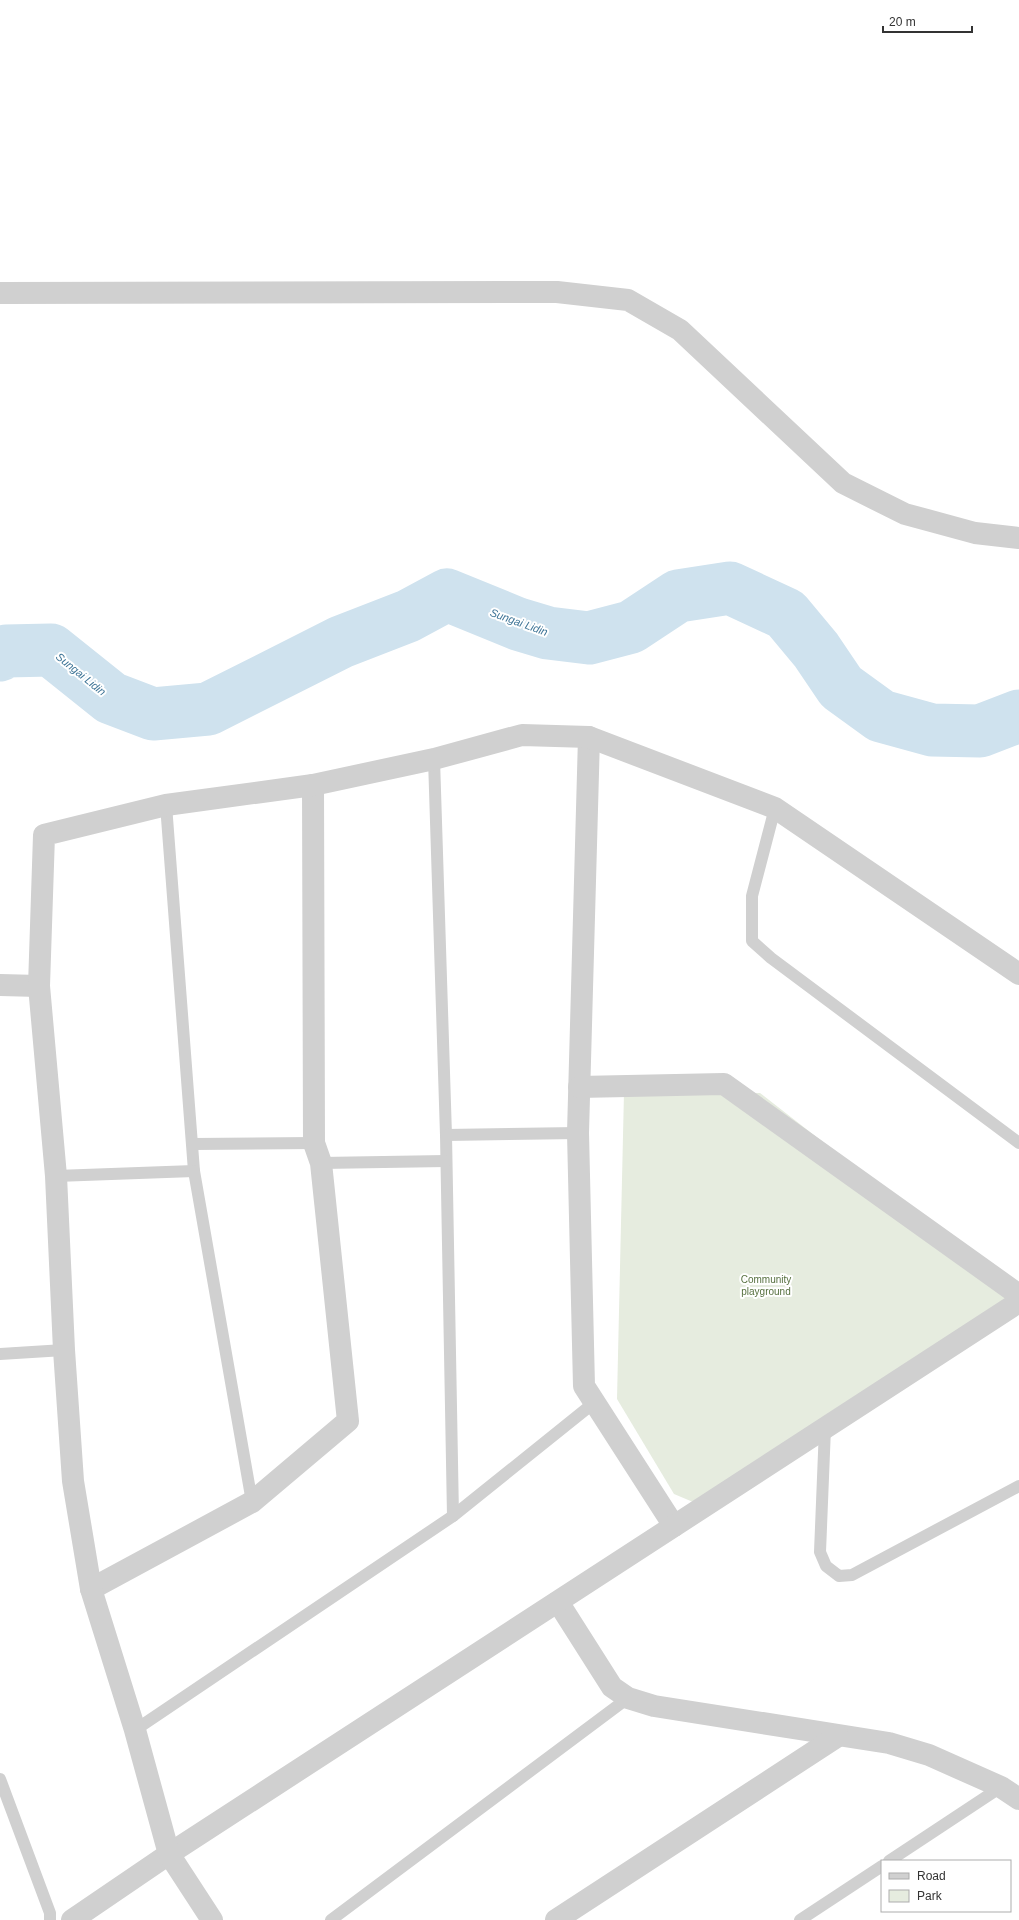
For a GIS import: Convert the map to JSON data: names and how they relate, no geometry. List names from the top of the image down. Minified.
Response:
{"water":["Sungai Lidin"],"parks":["Community playground"],"legend":["Road","Park"],"scale_bar":"20 m"}
